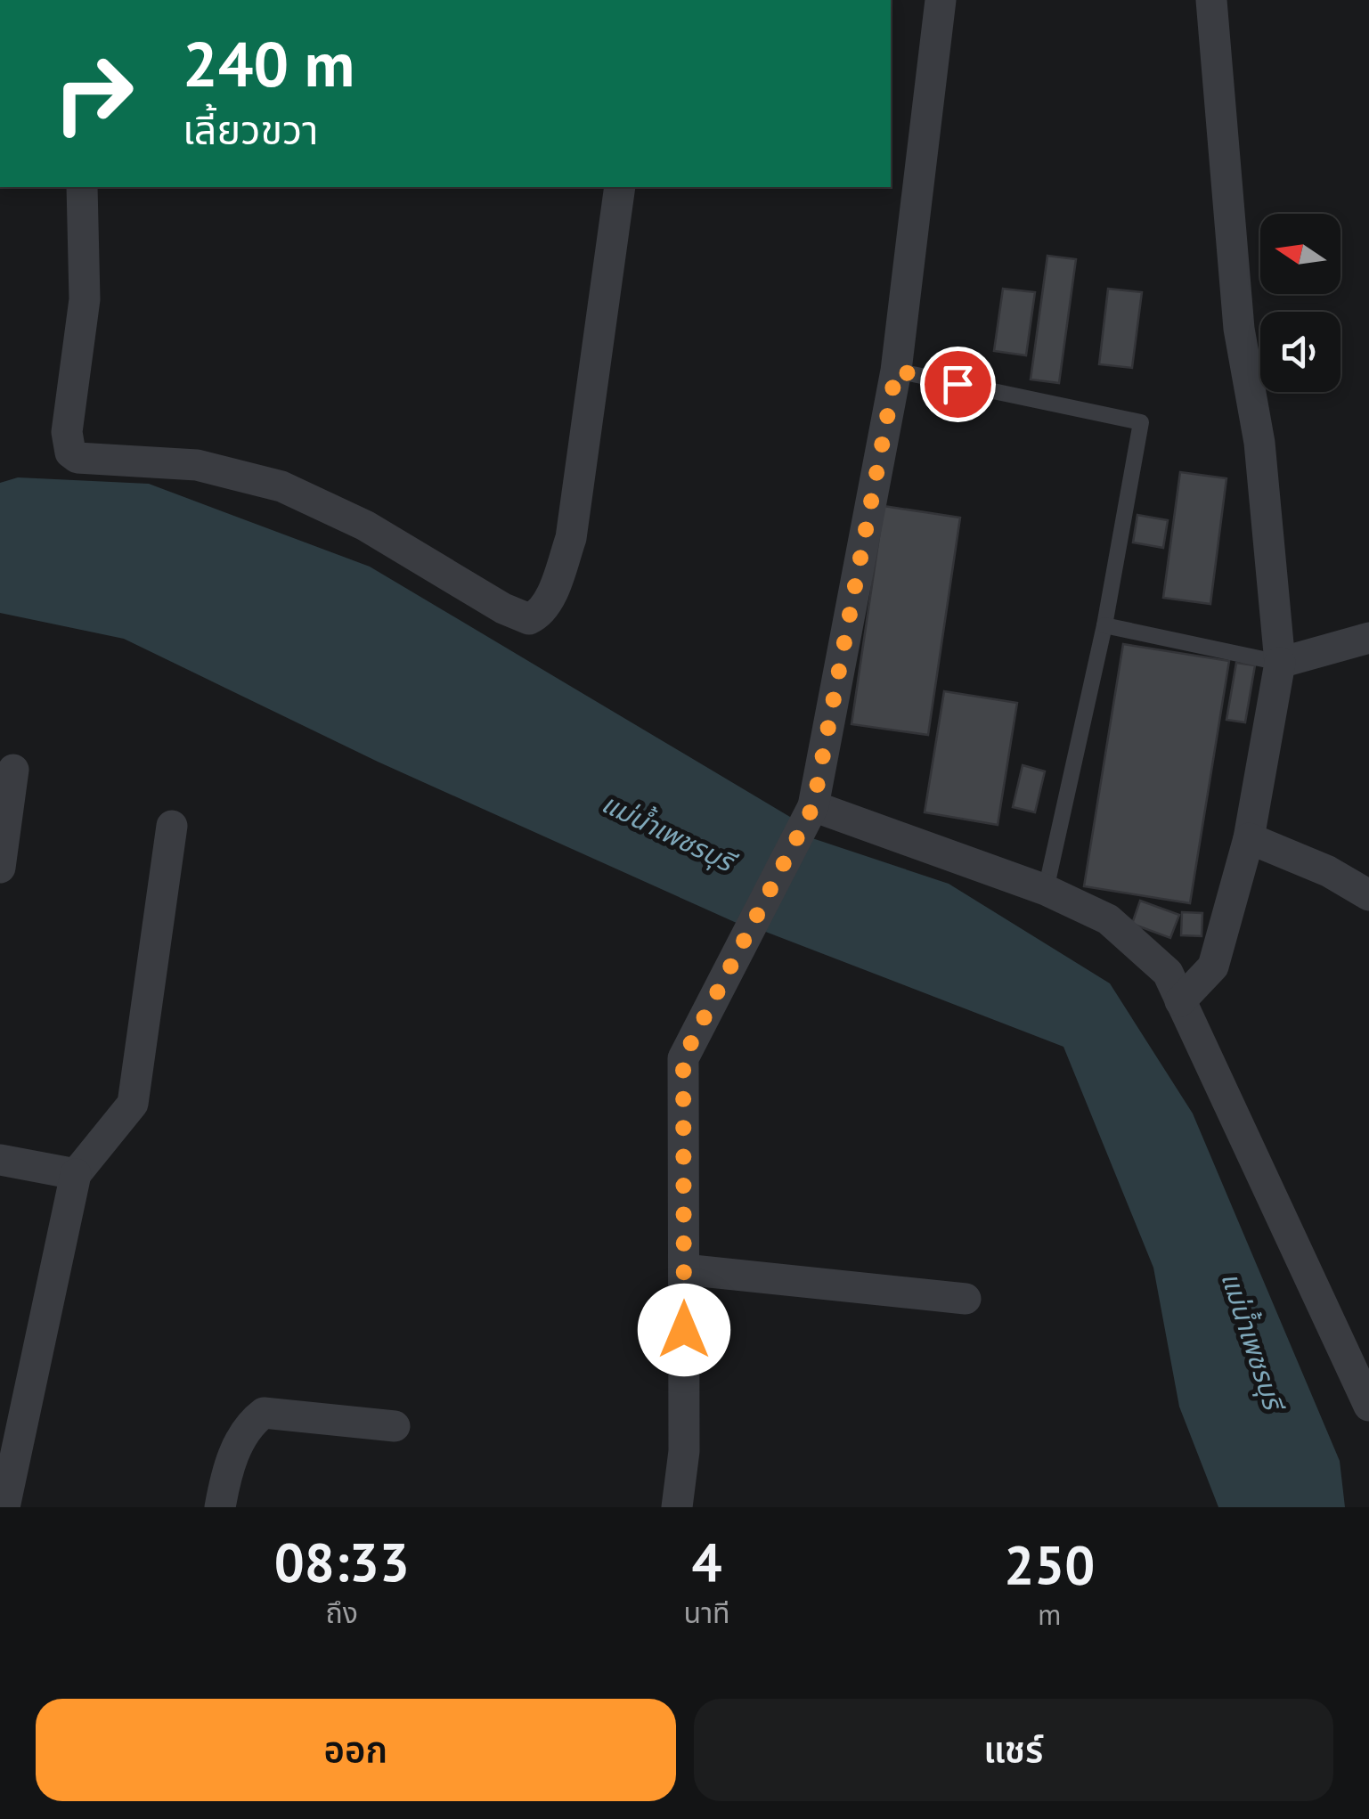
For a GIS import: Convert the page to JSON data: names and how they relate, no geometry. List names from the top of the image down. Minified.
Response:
{"water":["แม่น้ำเพชรบุรี"],"north":"left","page":{"turn":["240 m","เลี้ยวขวา"],"eta":["08:33","ถึง","4","นาที","250","m"],"buttons":["ออก","แชร์"]}}
